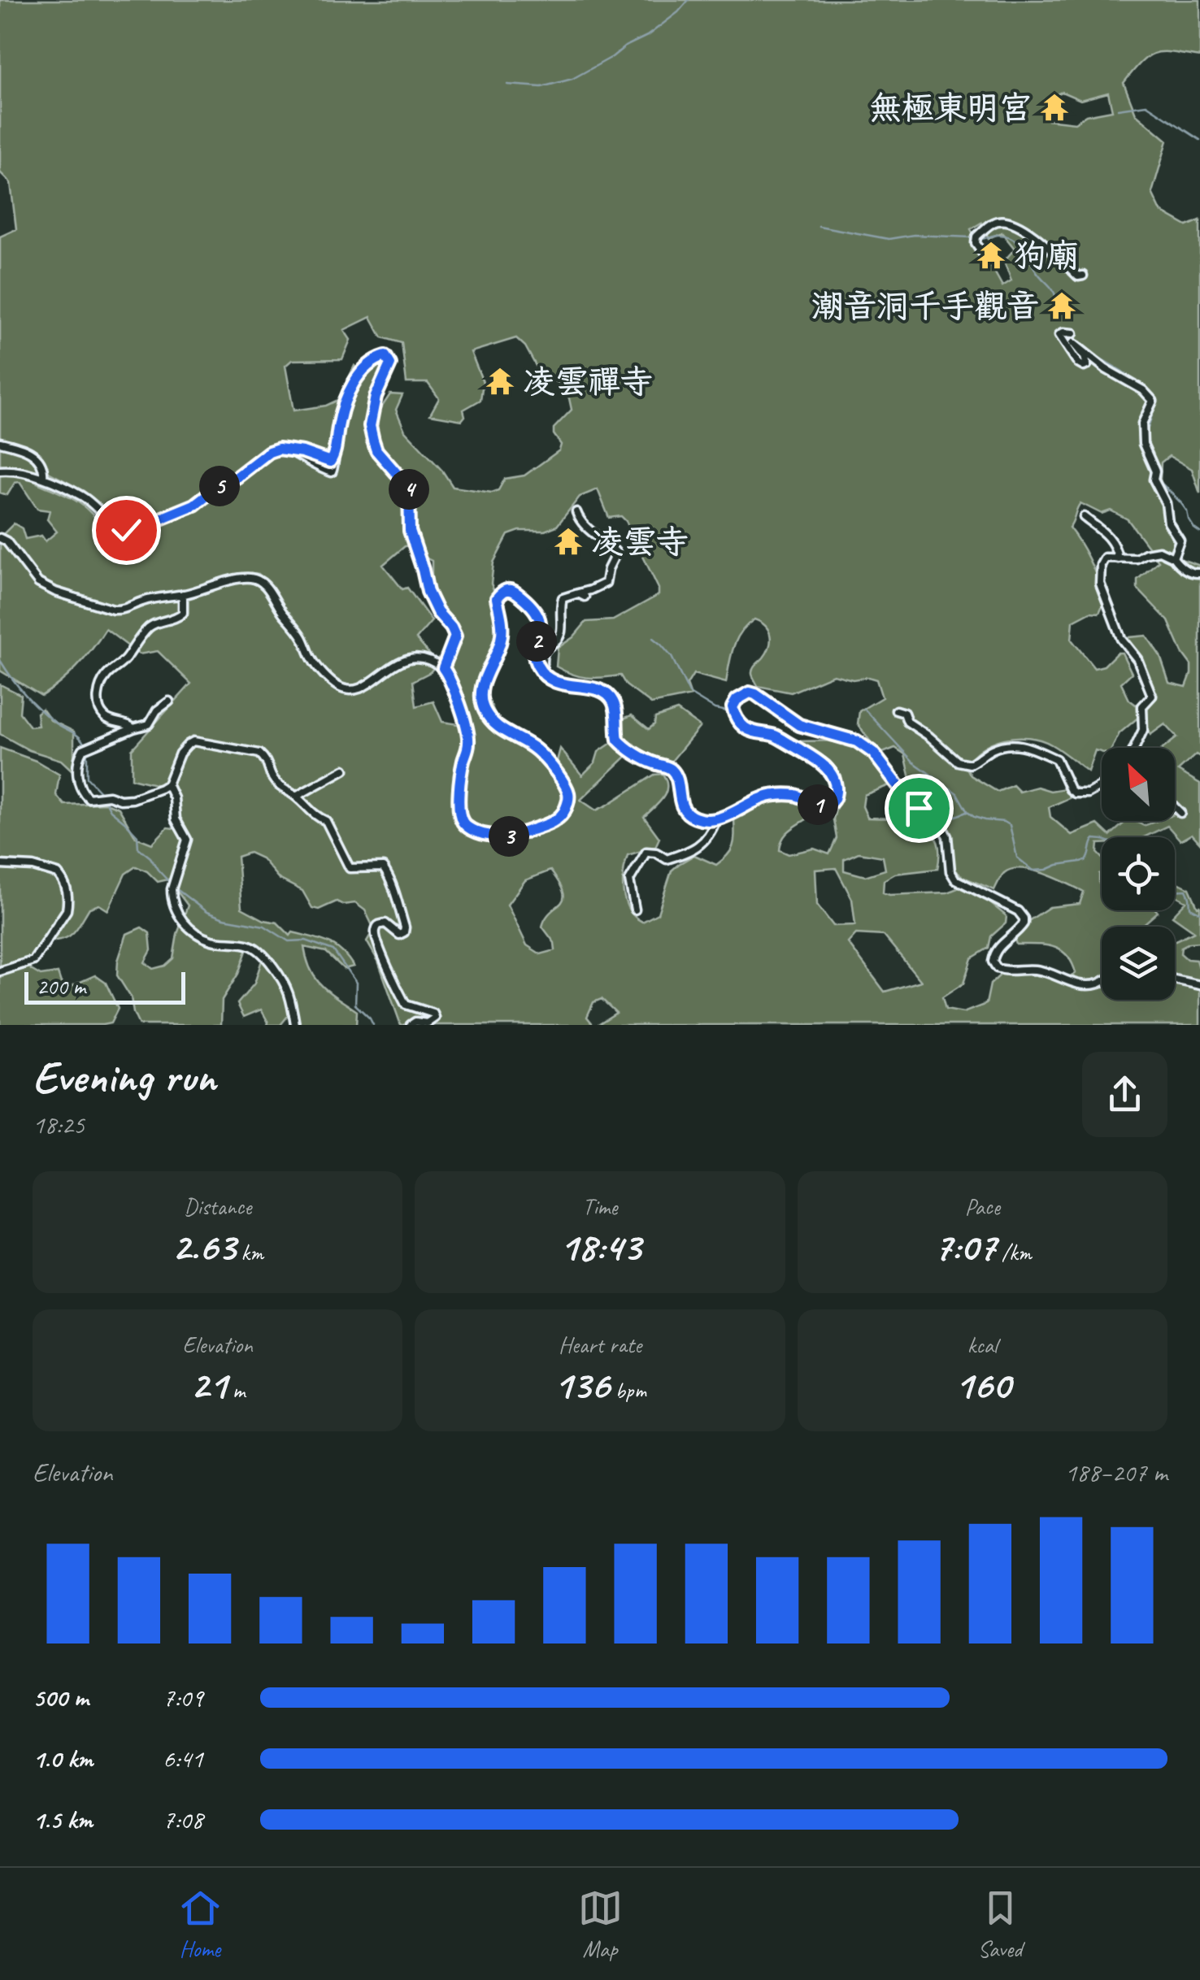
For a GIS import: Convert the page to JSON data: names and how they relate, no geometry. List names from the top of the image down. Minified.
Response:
{"places":{"temple":["無極東明宮","狗廟","潮音洞千手觀音","凌雲禪寺","凌雲寺"]},"scale_bar":"200 m","north":"top left","page":{"pins":["5","4","2","1","3"],"scale":"200 m","heading":["Evening run","18:25"],"stats":[["Distance","2.63 km"],["Time","18:43"],["Pace","7:07 /km"],["Elevation","21 m"],["Heart rate","136 bpm"],["kcal","160"]],"chart":["Elevation","188–207 m"],"list":[{"name":"500 m","note":"7:09"},{"name":"1.0 km","note":"6:41"},{"name":"1.5 km","note":"7:08"}],"tabs":["Home","Map","Saved"]}}
